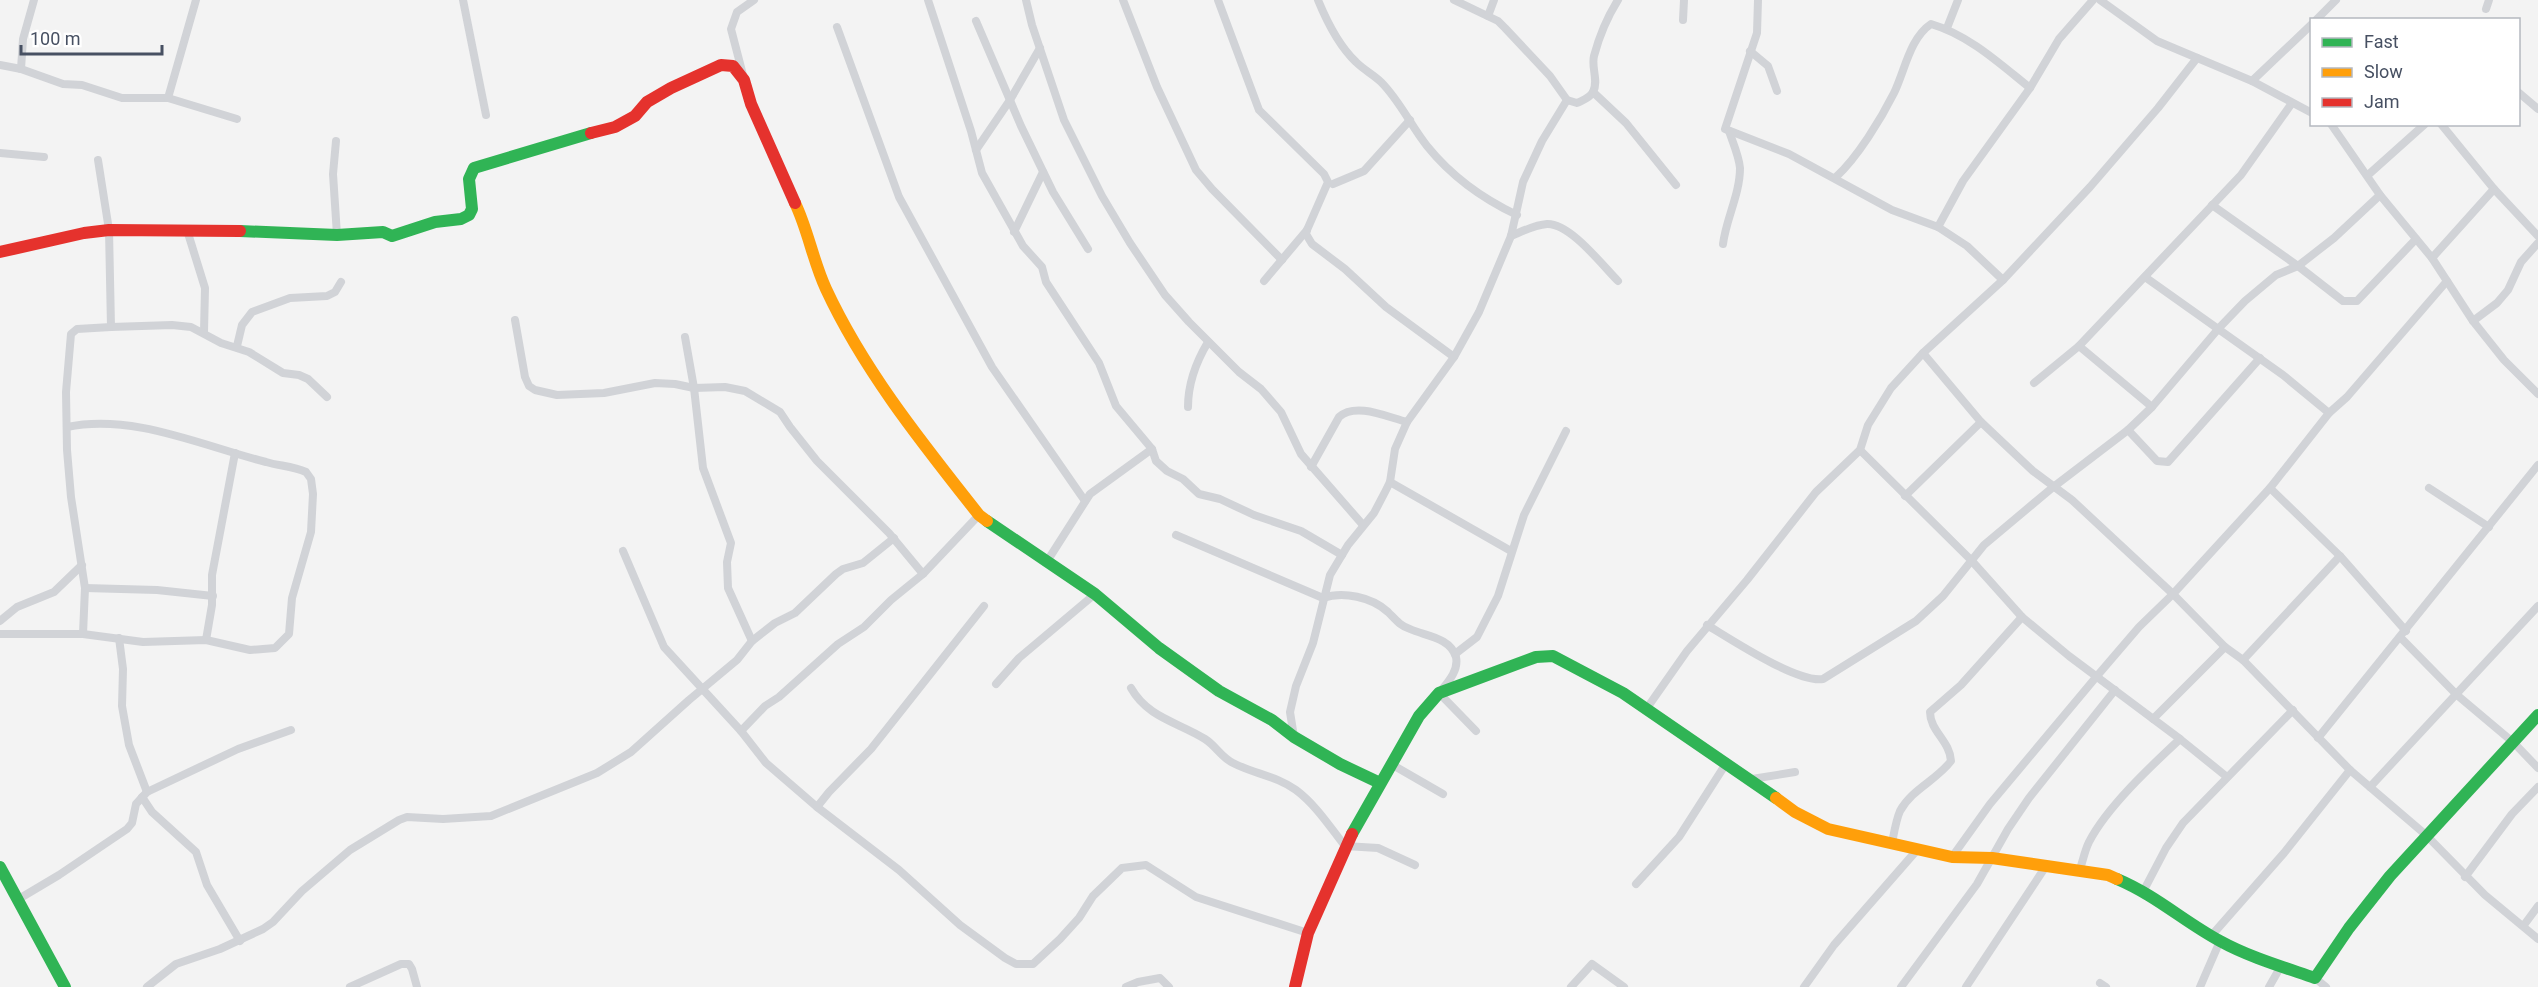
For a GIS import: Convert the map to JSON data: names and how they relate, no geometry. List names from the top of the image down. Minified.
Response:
{"legend":["Fast","Slow","Jam"],"scale_bar":"100 m"}
